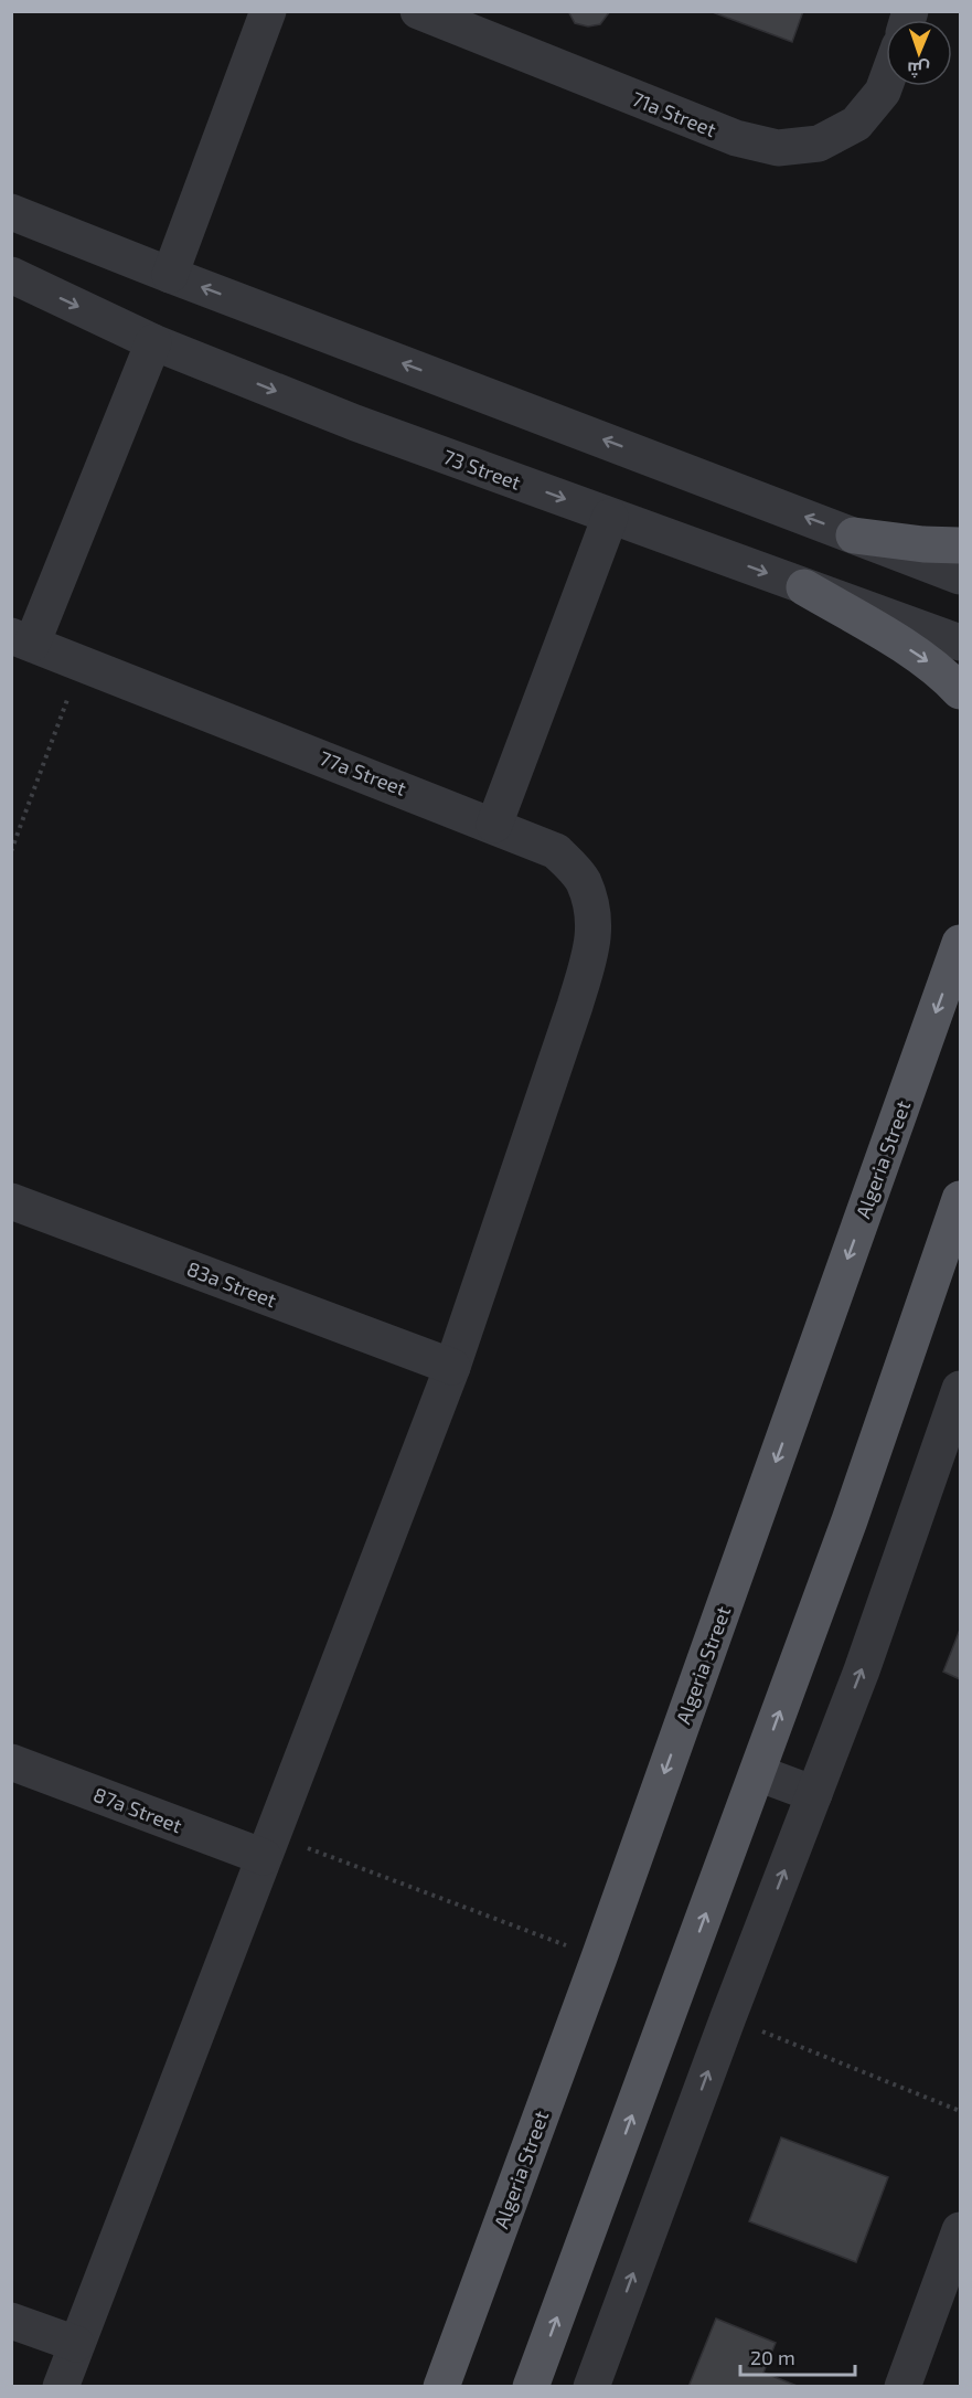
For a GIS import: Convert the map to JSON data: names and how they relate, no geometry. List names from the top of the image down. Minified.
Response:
{"streets":{"main road":["Algeria Street"],"street":["71a Street","73 Street","77a Street","83a Street","87a Street"]},"crossings":[["77a Street","83a Street"],["77a Street","87a Street"]],"scale_bar":"20 m","north":"bottom"}
